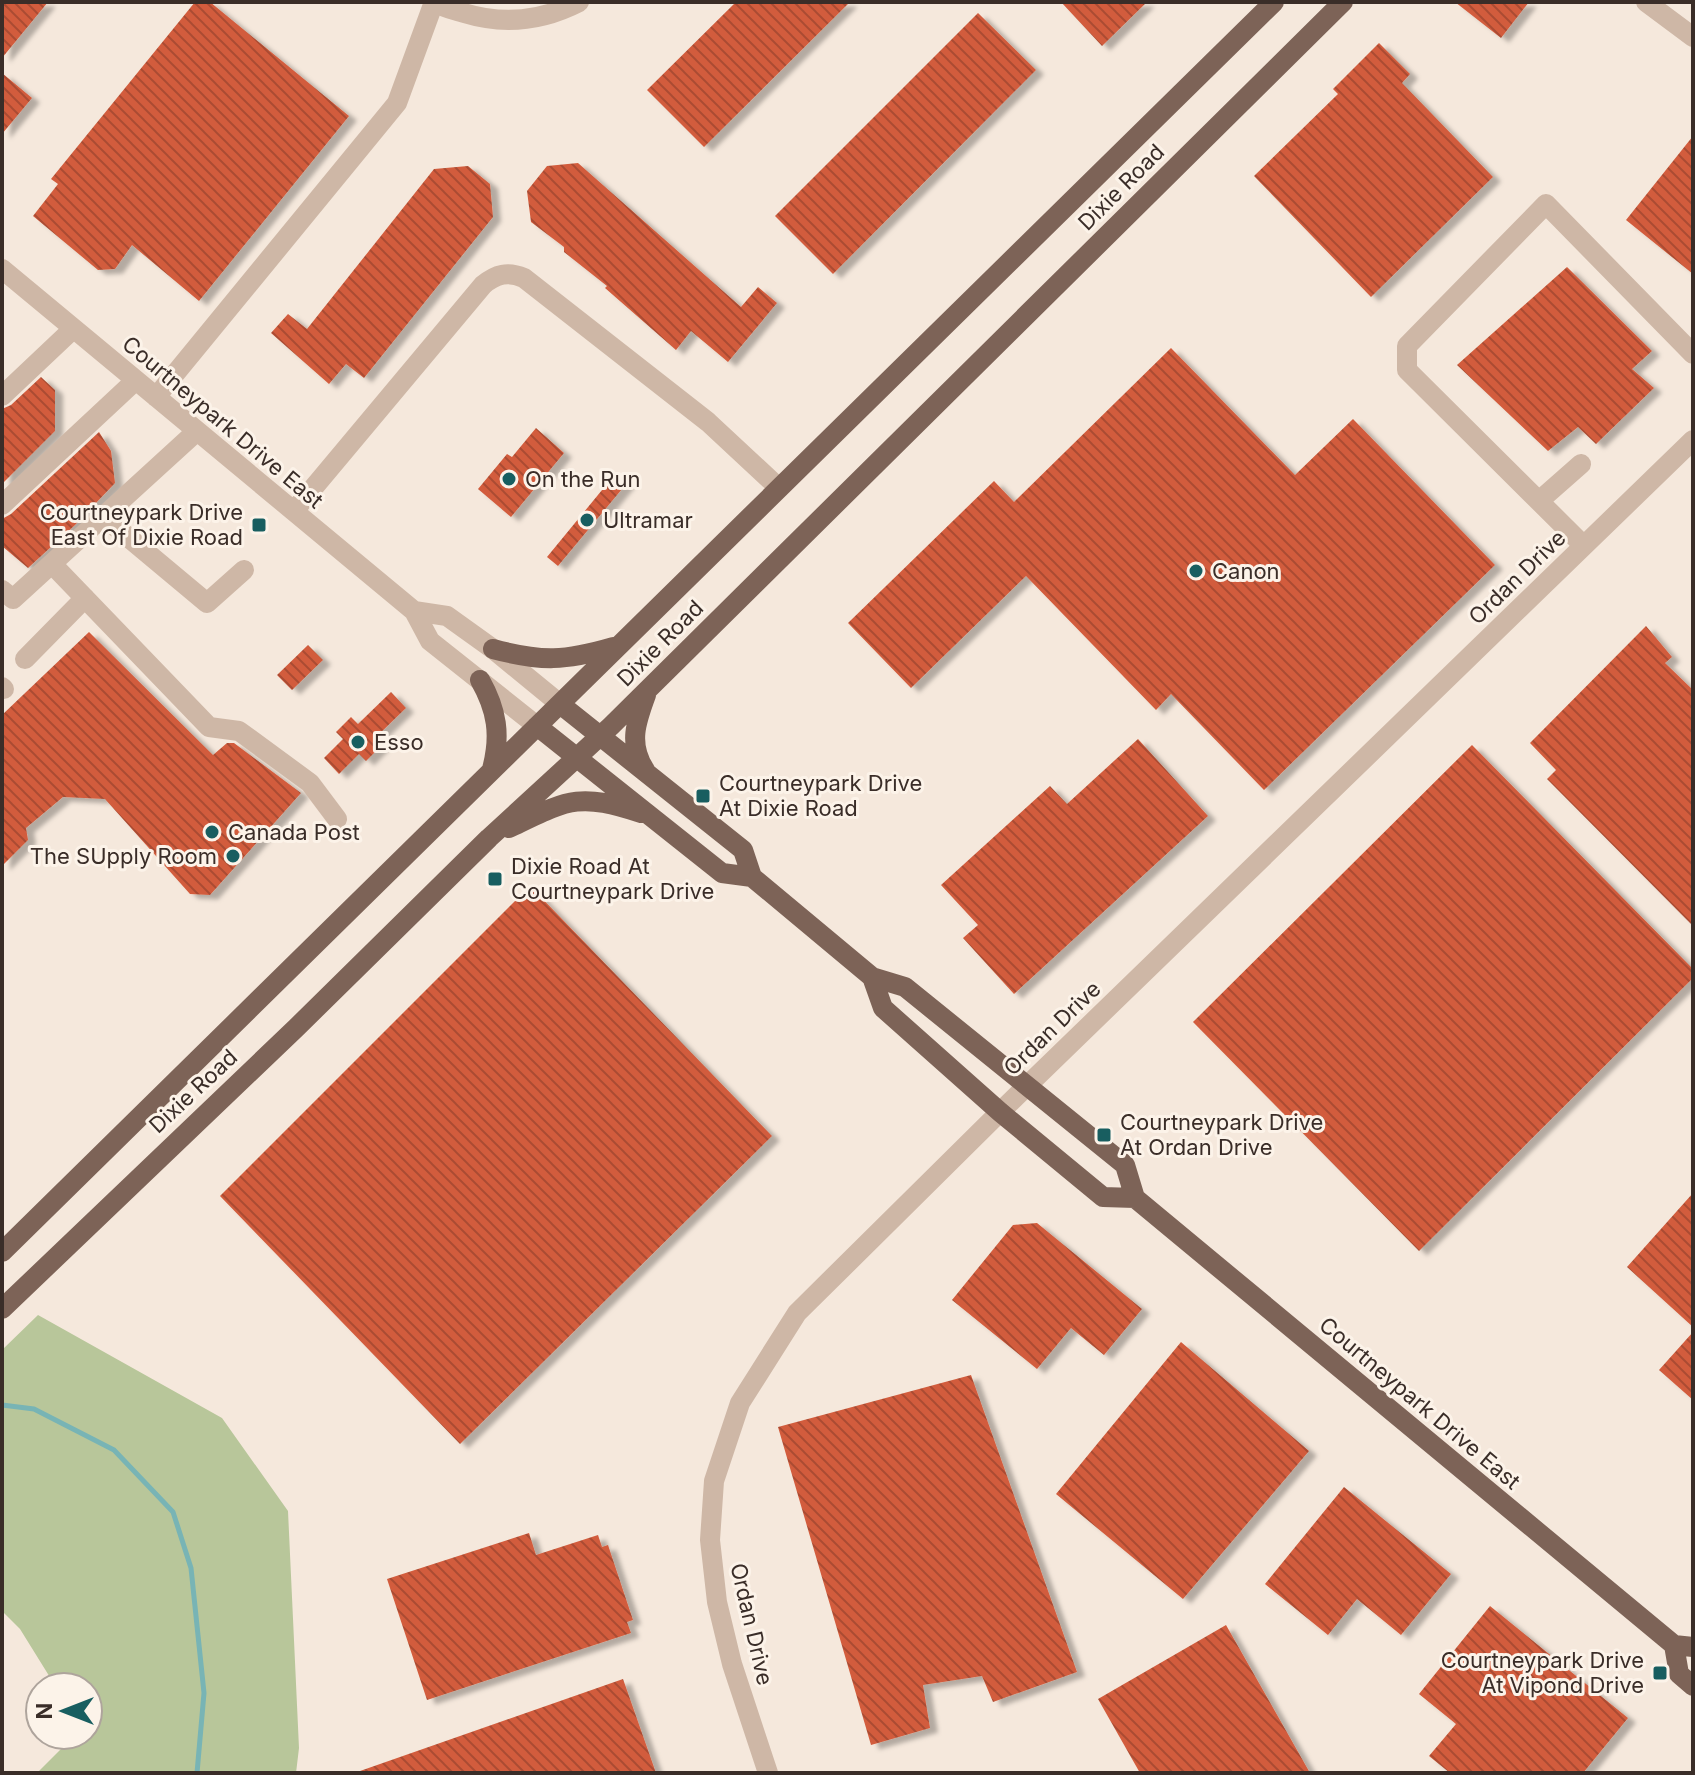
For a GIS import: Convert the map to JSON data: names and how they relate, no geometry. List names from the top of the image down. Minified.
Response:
{"streets":{"main road":["Dixie Road","Courtneypark Drive East"],"street":["Ordan Drive"]},"crossings":[["Dixie Road","Courtneypark Drive East"],["Courtneypark Drive East","Ordan Drive"]],"places":{"other":["On the Run","Ultramar","Canon","Esso","Canada Post","The SUpply Room"],"transit":["Courtneypark Drive East Of Dixie Road","Courtneypark Drive At Dixie Road","Dixie Road At Courtneypark Drive","Courtneypark Drive At Ordan Drive","Courtneypark Drive At Vipond Drive"]},"north":"left"}
